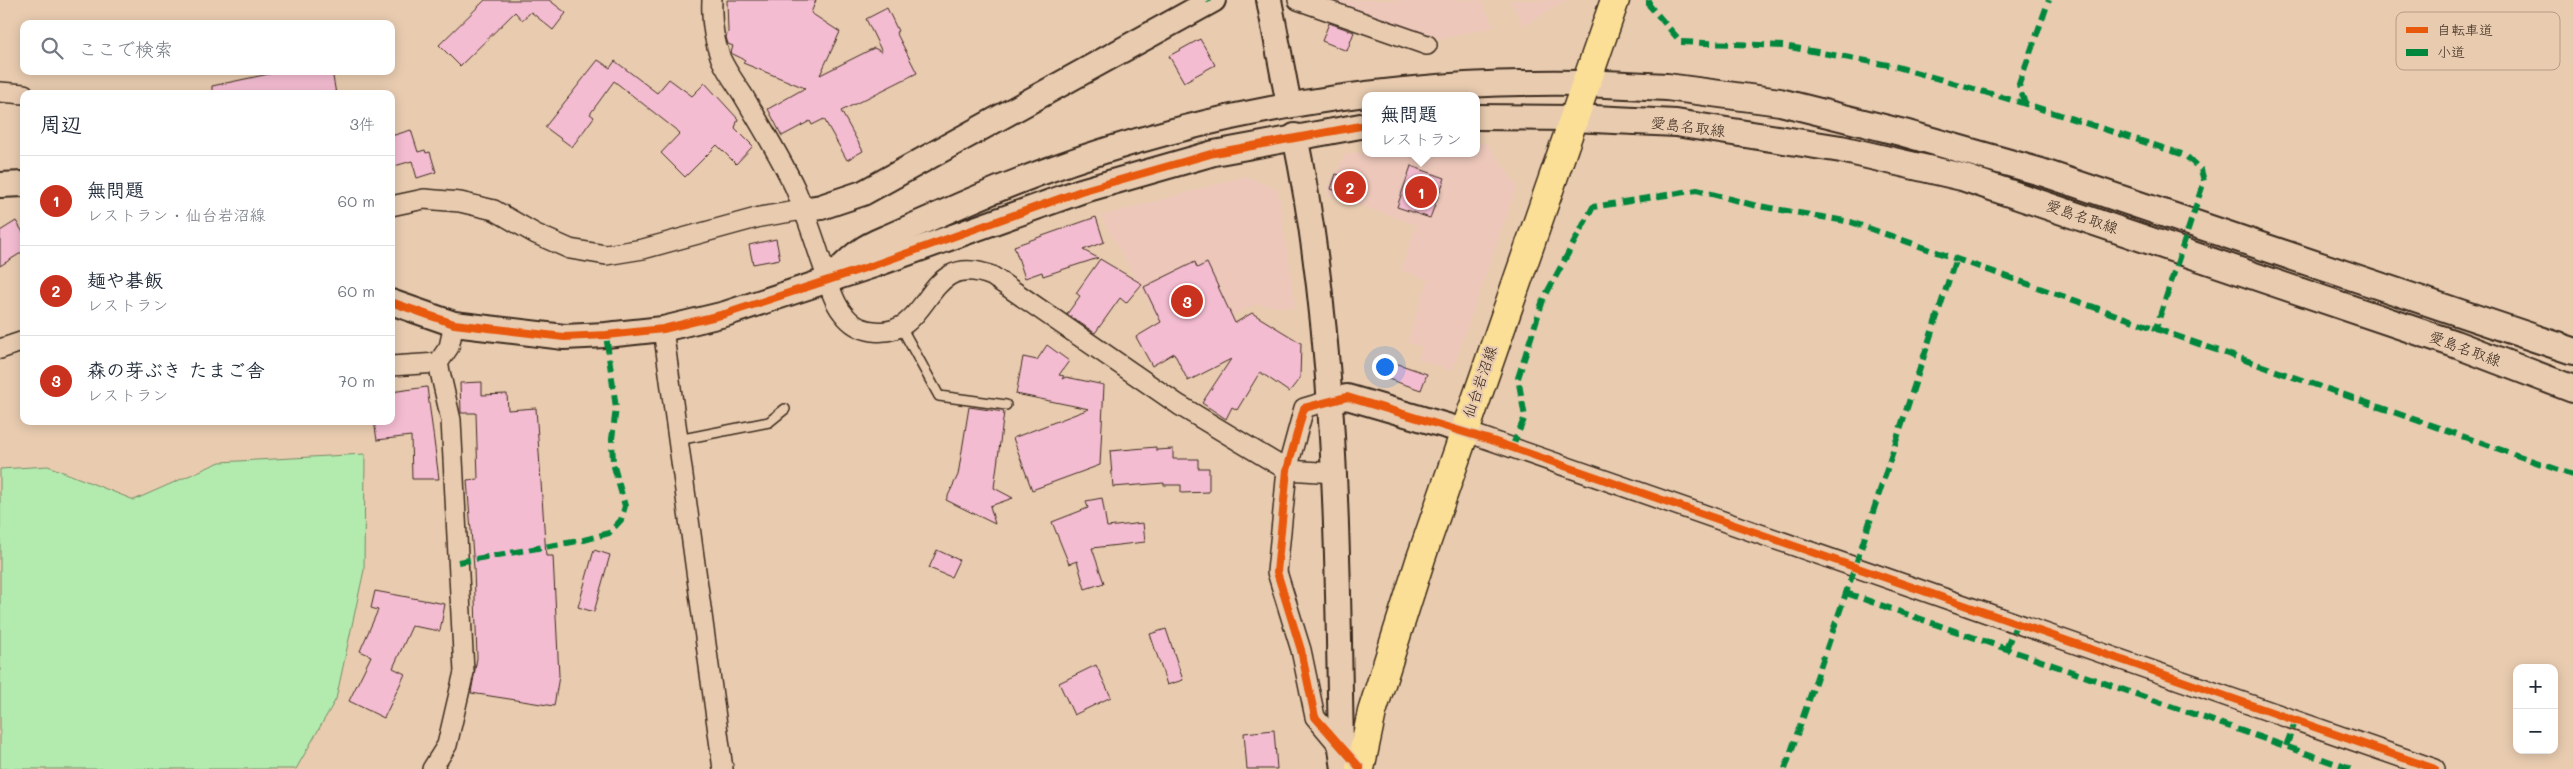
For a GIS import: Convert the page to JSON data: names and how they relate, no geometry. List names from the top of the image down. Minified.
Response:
{"streets":{"main road":["愛島名取線","仙台岩沼線"]},"crossings":[["愛島名取線","仙台岩沼線"]],"legend":["自転車道","小道"],"page":{"search":"ここで検索","heading":["周辺","3件"],"popup":["無問題","レストラン"],"list":[{"mark":"1","name":"無問題","note":"レストラン · 仙台岩沼線","value":"60 m"},{"mark":"2","name":"麺や碁飯","note":"レストラン","value":"60 m"},{"mark":"3","name":"森の芽ぶき たまご舎","note":"レストラン","value":"70 m"}],"pins":["2","1","3"],"map_buttons":["+","−"]}}
